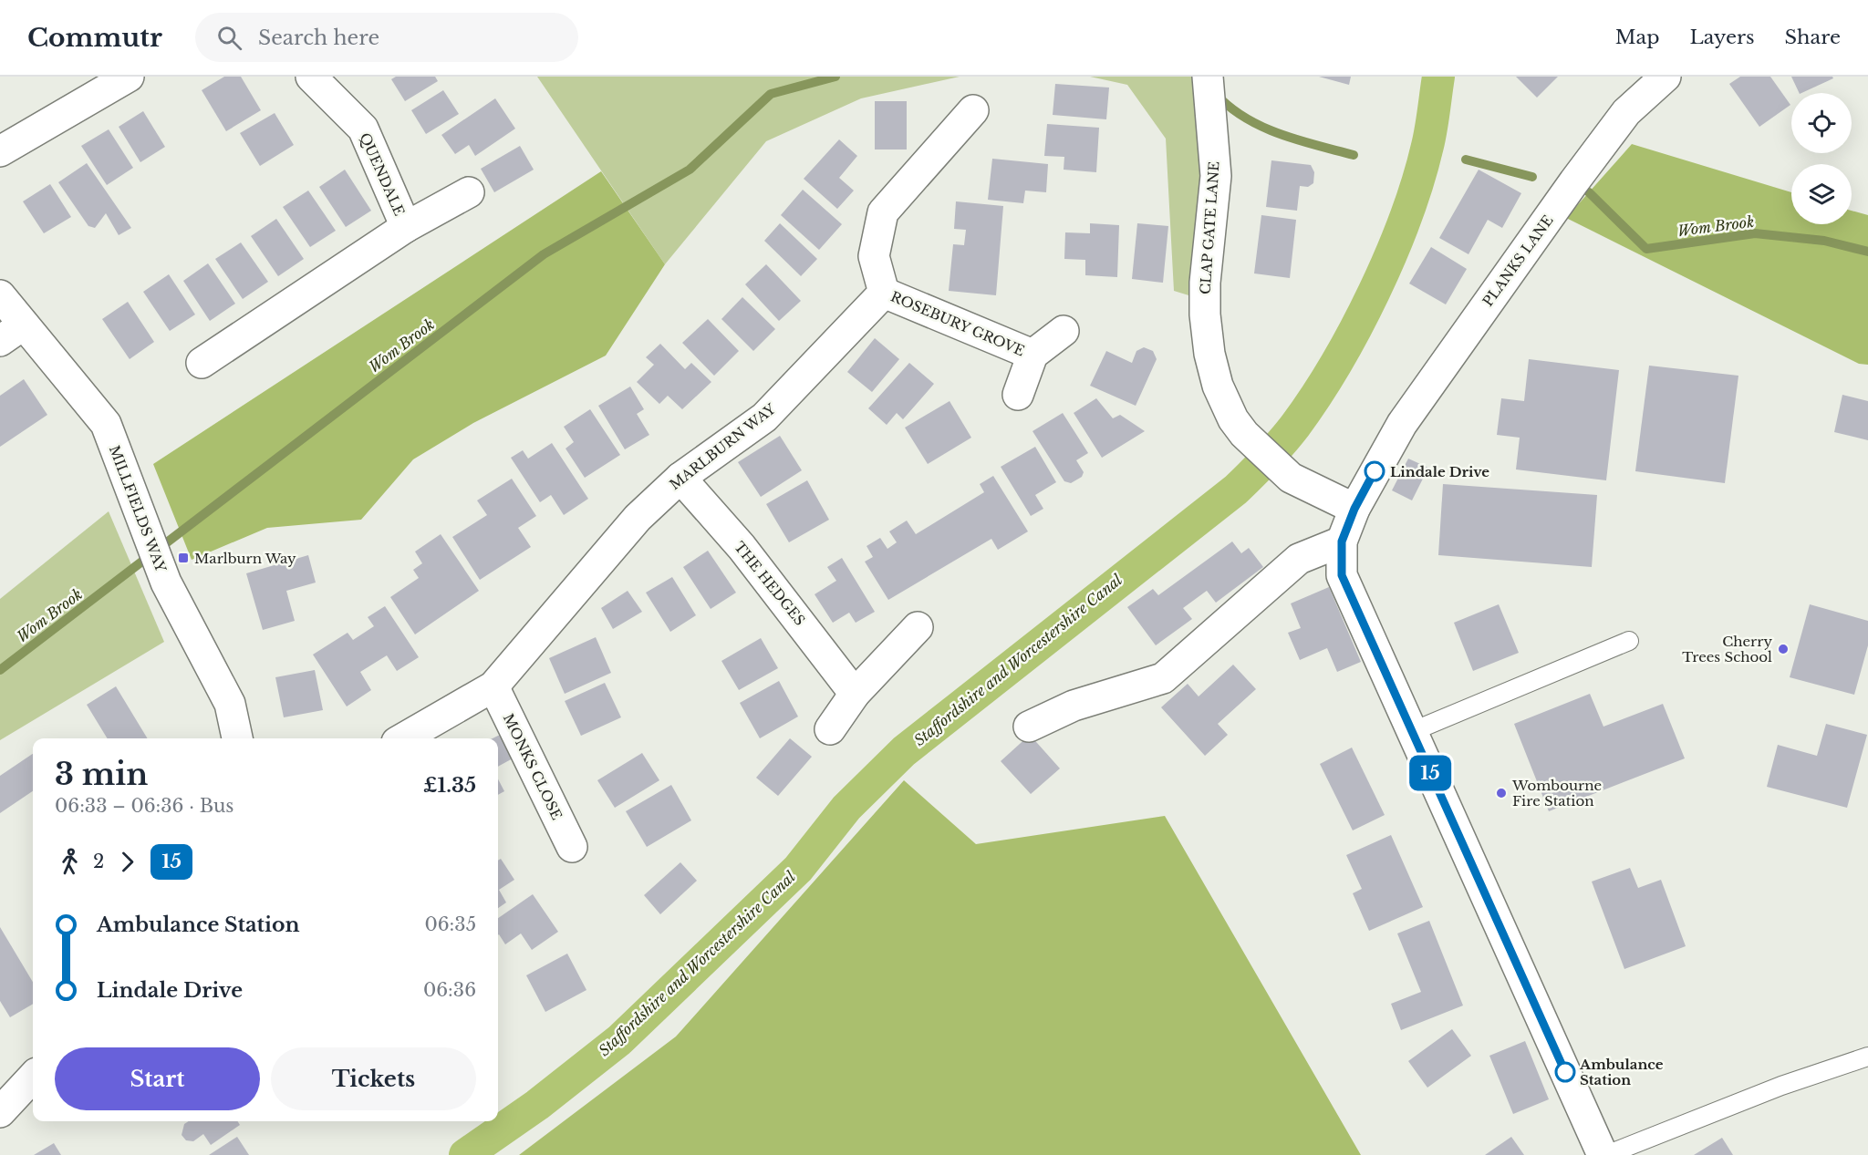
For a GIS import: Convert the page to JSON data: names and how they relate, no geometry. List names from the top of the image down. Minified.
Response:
{"streets":{"street":["QUENDALE","CLAP GATE LANE","PLANKS LANE","ROSEBURY GROVE","MARLBURN WAY","MILLFIELDS WAY","THE HEDGES","MONKS CLOSE"]},"crossings":[["CLAP GATE LANE","PLANKS LANE"],["ROSEBURY GROVE","MARLBURN WAY"],["MARLBURN WAY","THE HEDGES"],["MARLBURN WAY","MONKS CLOSE"]],"water":["Wom Brook","Staffordshire and Worcestershire Canal"],"places":{"other":["Lindale Drive","Cherry Trees School","Wombourne Fire Station","Ambulance Station"],"transit":["Marlburn Way"]},"lines":["bus line 15"],"page":{"header":"Commutr","search":"Search here","nav":["Map","Layers","Share"],"on_map":"15","heading":["3 min","06:33 – 06:36 · Bus","£1.35"],"legs":["2","15"],"list":[{"name":"Ambulance Station","value":"06:35"},{"name":"Lindale Drive","value":"06:36"}],"buttons":["Start","Tickets"]}}
